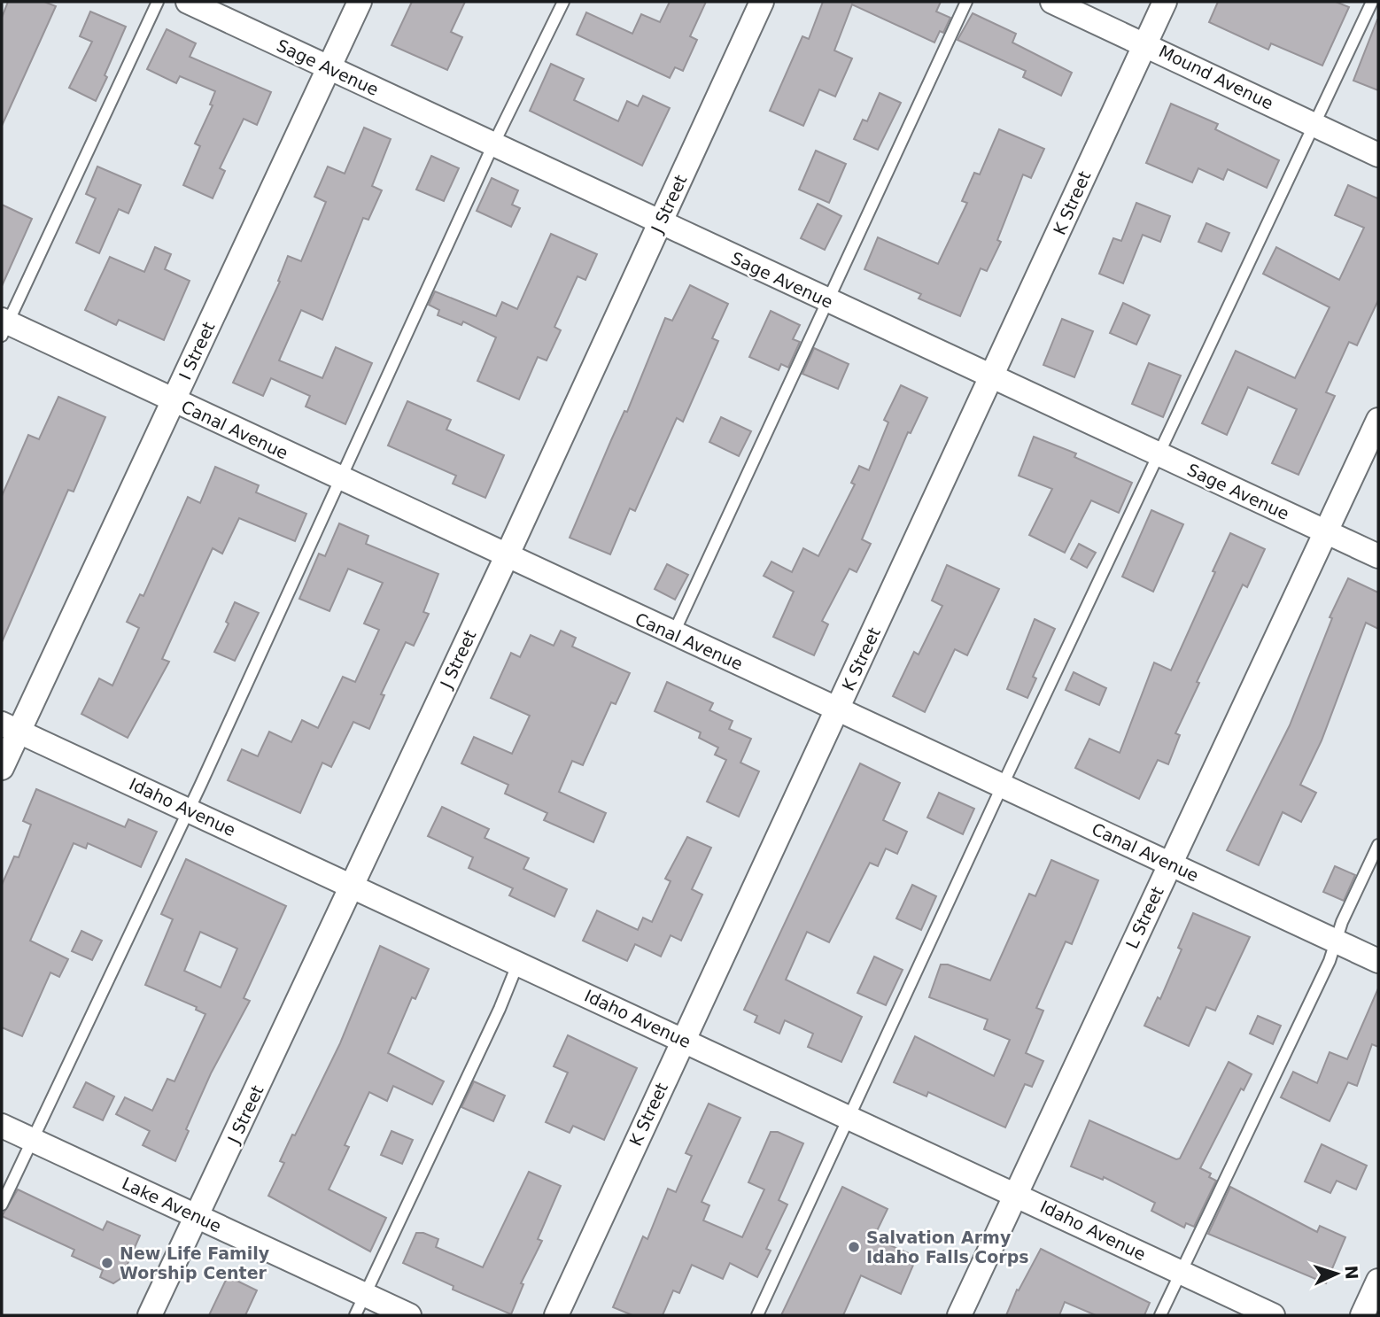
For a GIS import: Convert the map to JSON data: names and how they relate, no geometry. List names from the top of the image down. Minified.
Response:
{"streets":{"street":["Sage Avenue","Mound Avenue","K Street","J Street","I Street","Canal Avenue","Idaho Avenue","L Street","Lake Avenue"]},"crossings":[["Sage Avenue","K Street"],["Sage Avenue","J Street"],["Sage Avenue","I Street"],["Sage Avenue","L Street"],["Mound Avenue","K Street"],["K Street","Canal Avenue"],["K Street","Idaho Avenue"],["J Street","Canal Avenue"],["J Street","Idaho Avenue"],["J Street","Lake Avenue"],["I Street","Canal Avenue"],["I Street","Idaho Avenue"],["Canal Avenue","L Street"],["Idaho Avenue","L Street"]],"places":["Salvation Army Idaho Falls Corps","New Life Family Worship Center"],"north":"right"}
